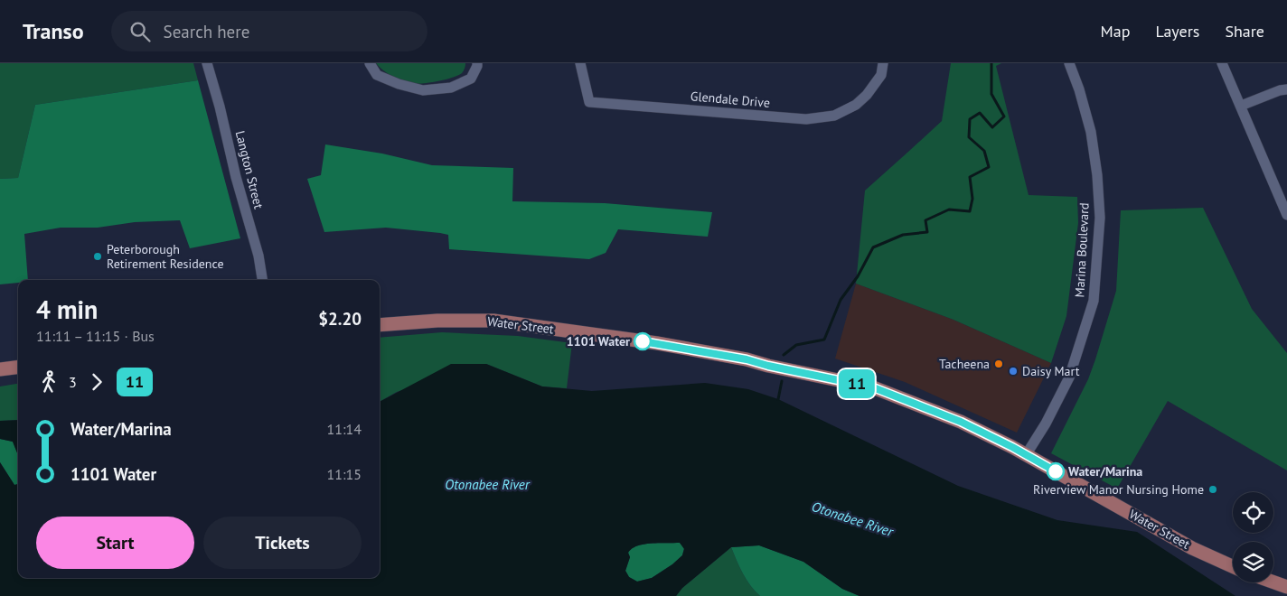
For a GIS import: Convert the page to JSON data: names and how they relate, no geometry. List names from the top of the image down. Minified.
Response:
{"streets":{"main road":["Water Street"],"street":["Glendale Drive","Langton Street","Marina Boulevard"]},"crossings":[["Marina Boulevard","Water Street"]],"water":["Otonabee River"],"places":["Peterborough Retirement Residence","1101 Water","Tacheena","Daisy Mart","Water/Marina","Riverview Manor Nursing Home"],"lines":["bus line 11"],"page":{"header":"Transo","search":"Search here","nav":["Map","Layers","Share"],"on_map":"11","heading":["4 min","11:11 – 11:15 · Bus","$2.20"],"legs":["3","11"],"list":[{"name":"Water/Marina","value":"11:14"},{"name":"1101 Water","value":"11:15"}],"buttons":["Start","Tickets"]}}
